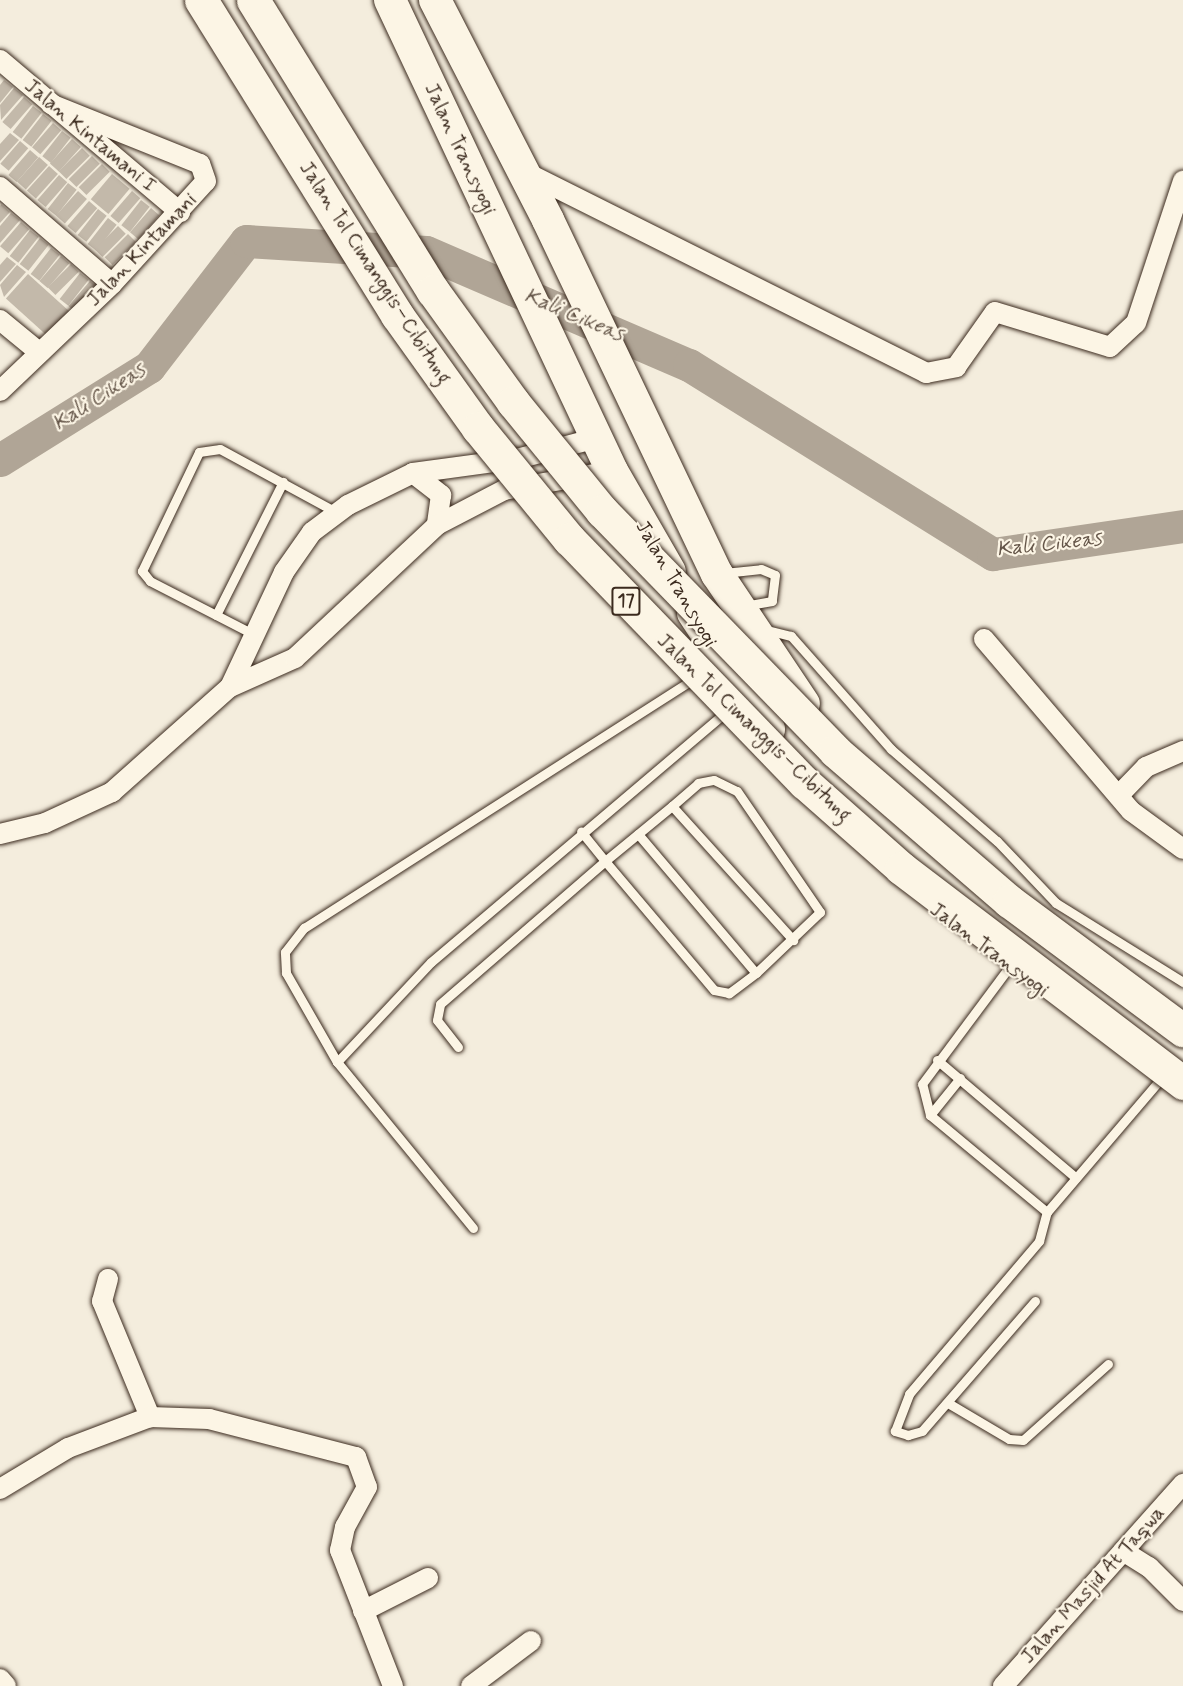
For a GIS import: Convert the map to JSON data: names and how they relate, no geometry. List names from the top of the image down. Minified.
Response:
{"streets":{"highway":["Jalan Transyogi","Jalan Tol Cimanggis–Cibitung","17"],"street":["Jalan Kintamani I","Jalan Kintamani","Jalan Masjid At Taqwa"]},"crossings":[["Jalan Kintamani I","Jalan Kintamani"],["Jalan Transyogi","Jalan Tol Cimanggis–Cibitung"]],"water":["Kali Cikeas"]}
